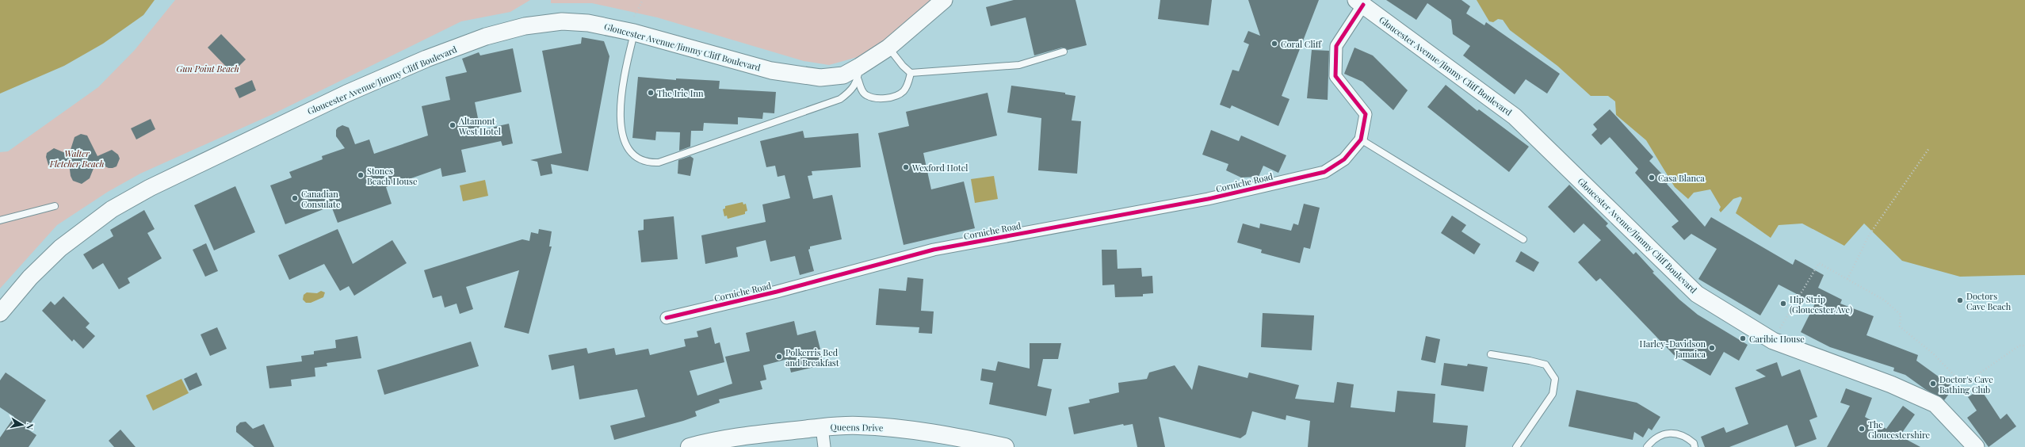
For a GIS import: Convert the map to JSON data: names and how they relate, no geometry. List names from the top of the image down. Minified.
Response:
{"streets":{"main road":["Gloucester Avenue/Jimmy Cliff Boulevard","Queens Drive"],"street":["Corniche Road"]},"parks":["Gun Point Beach","Walter Fletcher Beach"],"places":["Coral Cliff","The Irie Inn","Altamont West Hotel","Wexford Hotel","Stones Beach House","Casa Blanca","Canadian Consulate","Doctors Cave Beach","Hip Strip (Gloucester Ave)","Caribic House","Harley-Davidson Jamaica","Polkerris Bed and Breakfast","Doctor's Cave Bathing Club","The Gloucestershire"],"north":"right"}
